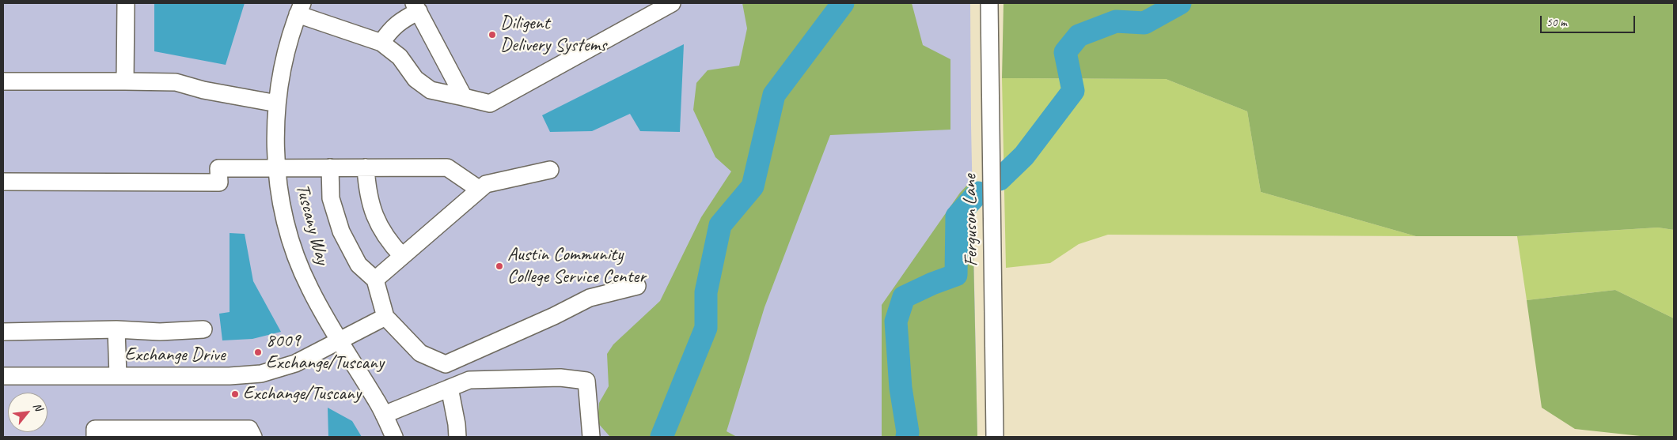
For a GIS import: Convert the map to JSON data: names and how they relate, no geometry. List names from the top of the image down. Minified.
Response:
{"streets":{"street":["Ferguson Lane","Tuscany Way","Exchange Drive"]},"crossings":[["Tuscany Way","Exchange Drive"]],"places":["Diligent Delivery Systems","Austin Community College Service Center","8009 Exchange/Tuscany","Exchange/Tuscany"],"scale_bar":"50 m","north":"top right"}
